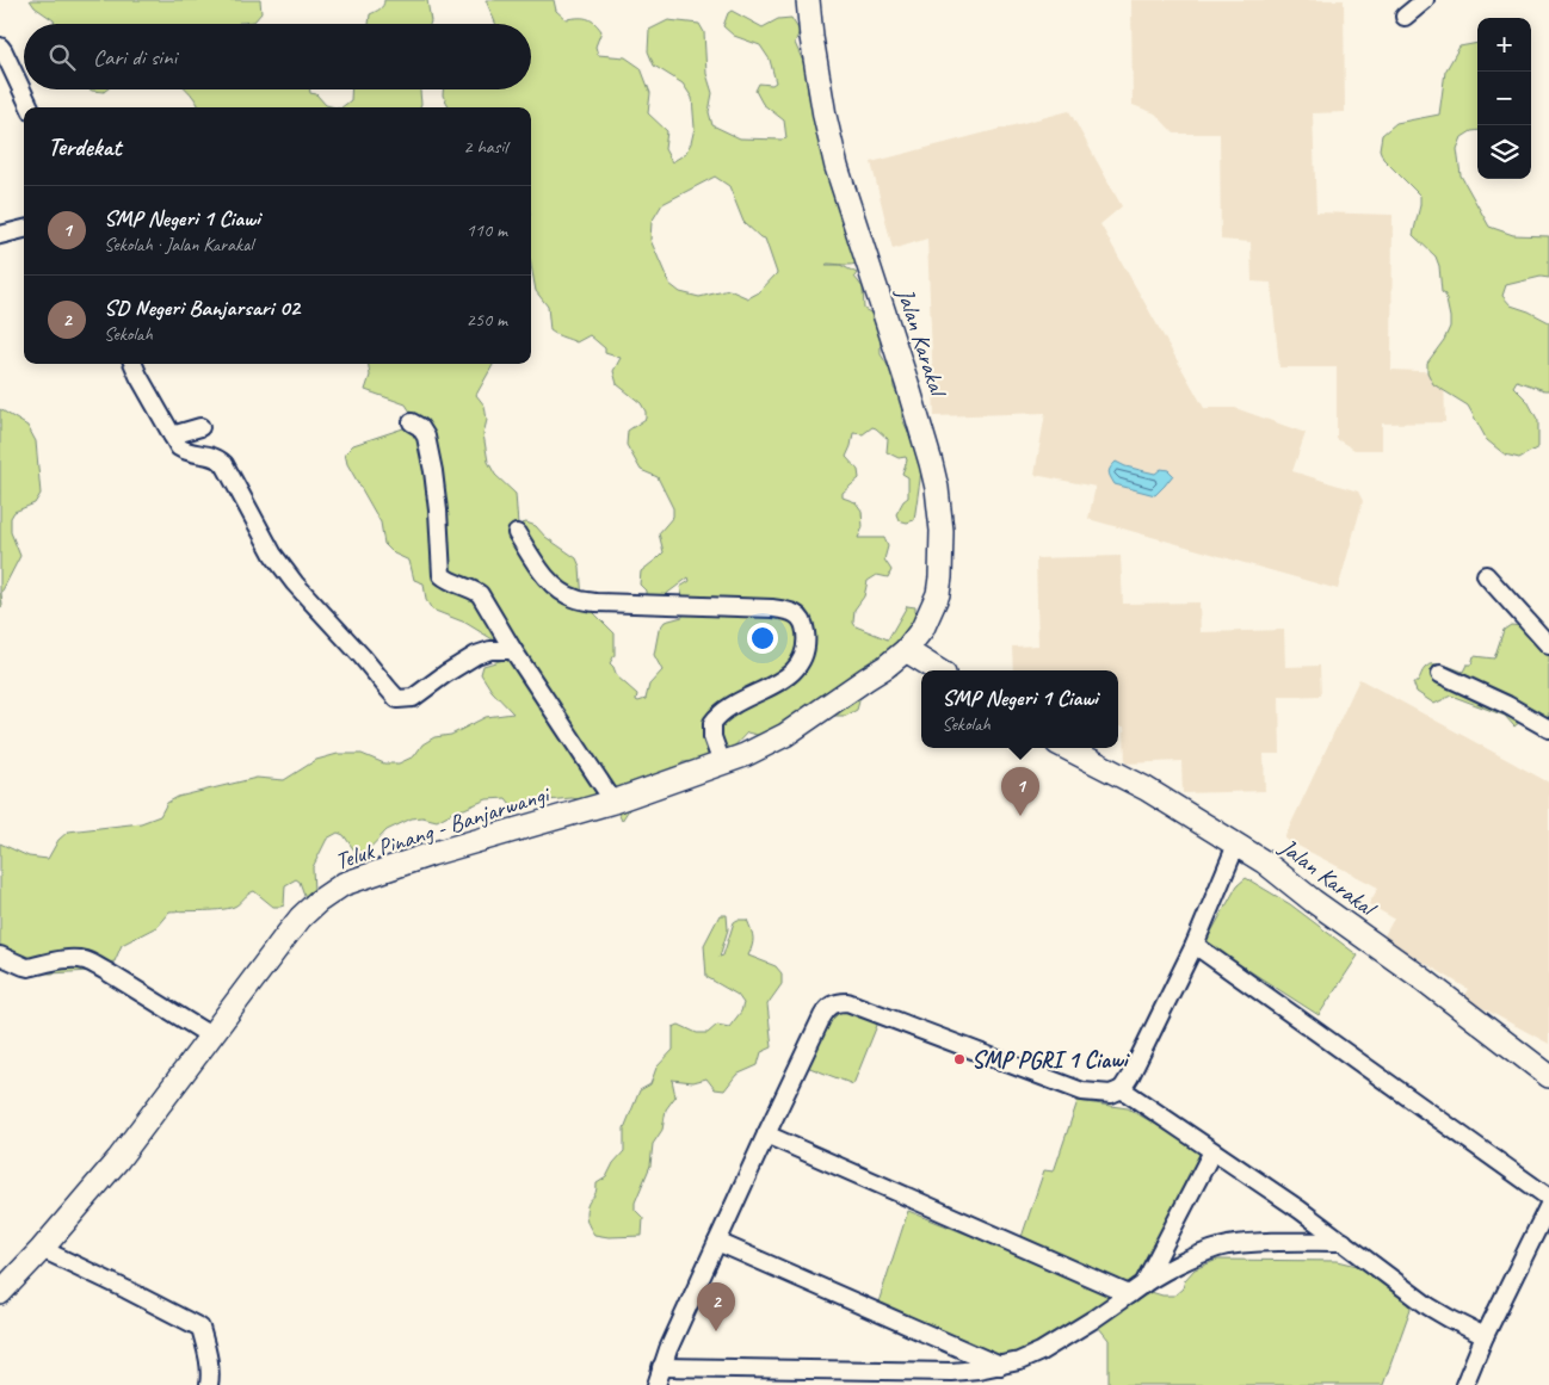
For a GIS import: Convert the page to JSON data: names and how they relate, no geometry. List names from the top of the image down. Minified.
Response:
{"streets":{"main road":["Jalan Karakal","Teluk Pinang - Banjarwangi"]},"crossings":[["Jalan Karakal","Teluk Pinang - Banjarwangi"]],"places":["SMP PGRI 1 Ciawi"],"page":{"map_buttons":["+","−"],"search":"Cari di sini","heading":["Terdekat","2 hasil"],"list":[{"mark":"1","name":"SMP Negeri 1 Ciawi","note":"Sekolah · Jalan Karakal","value":"110 m"},{"mark":"2","name":"SD Negeri Banjarsari 02","note":"Sekolah","value":"250 m"}],"popup":["SMP Negeri 1 Ciawi","Sekolah"],"pins":["1","2"]}}
